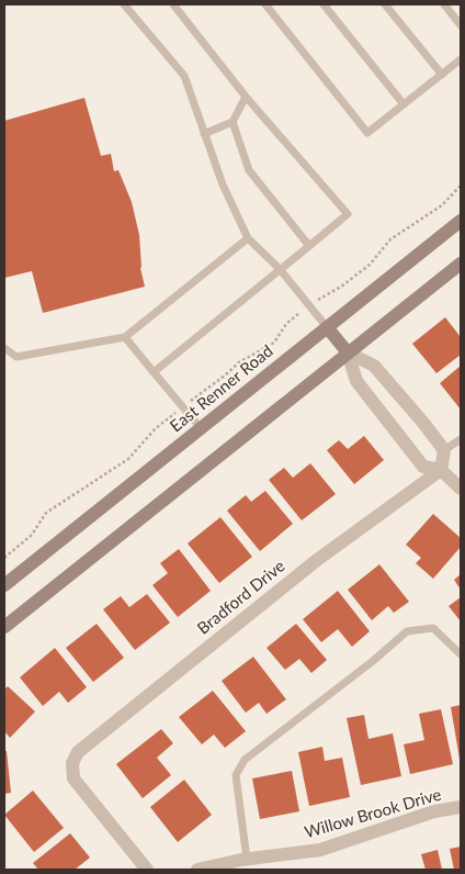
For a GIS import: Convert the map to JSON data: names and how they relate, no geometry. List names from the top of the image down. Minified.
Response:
{"streets":{"main road":["East Renner Road"],"street":["Bradford Drive","Willow Brook Drive"]}}
